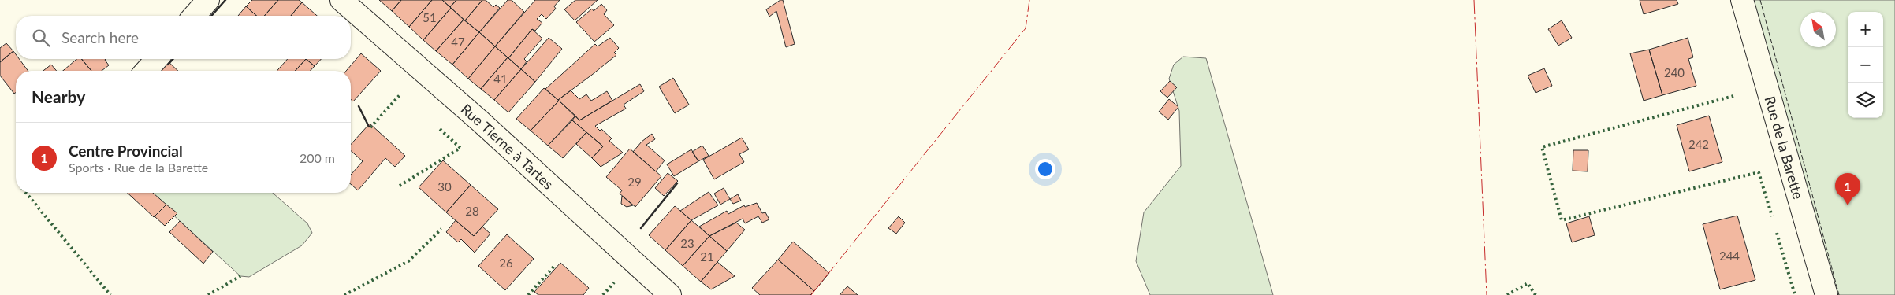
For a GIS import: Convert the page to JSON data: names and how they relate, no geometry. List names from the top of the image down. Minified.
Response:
{"streets":{"street":["Rue Tierne à Tartes","Rue de la Barette"]},"house_numbers":["51","47","240","41","242","29","30","28","23","244","21","26"],"north":"top left","page":{"map_buttons":["+","−"],"search":"Search here","heading":"Nearby","list":[{"mark":"1","name":"Centre Provincial","note":"Sports · Rue de la Barette","value":"200 m"}],"pins":"1"}}
